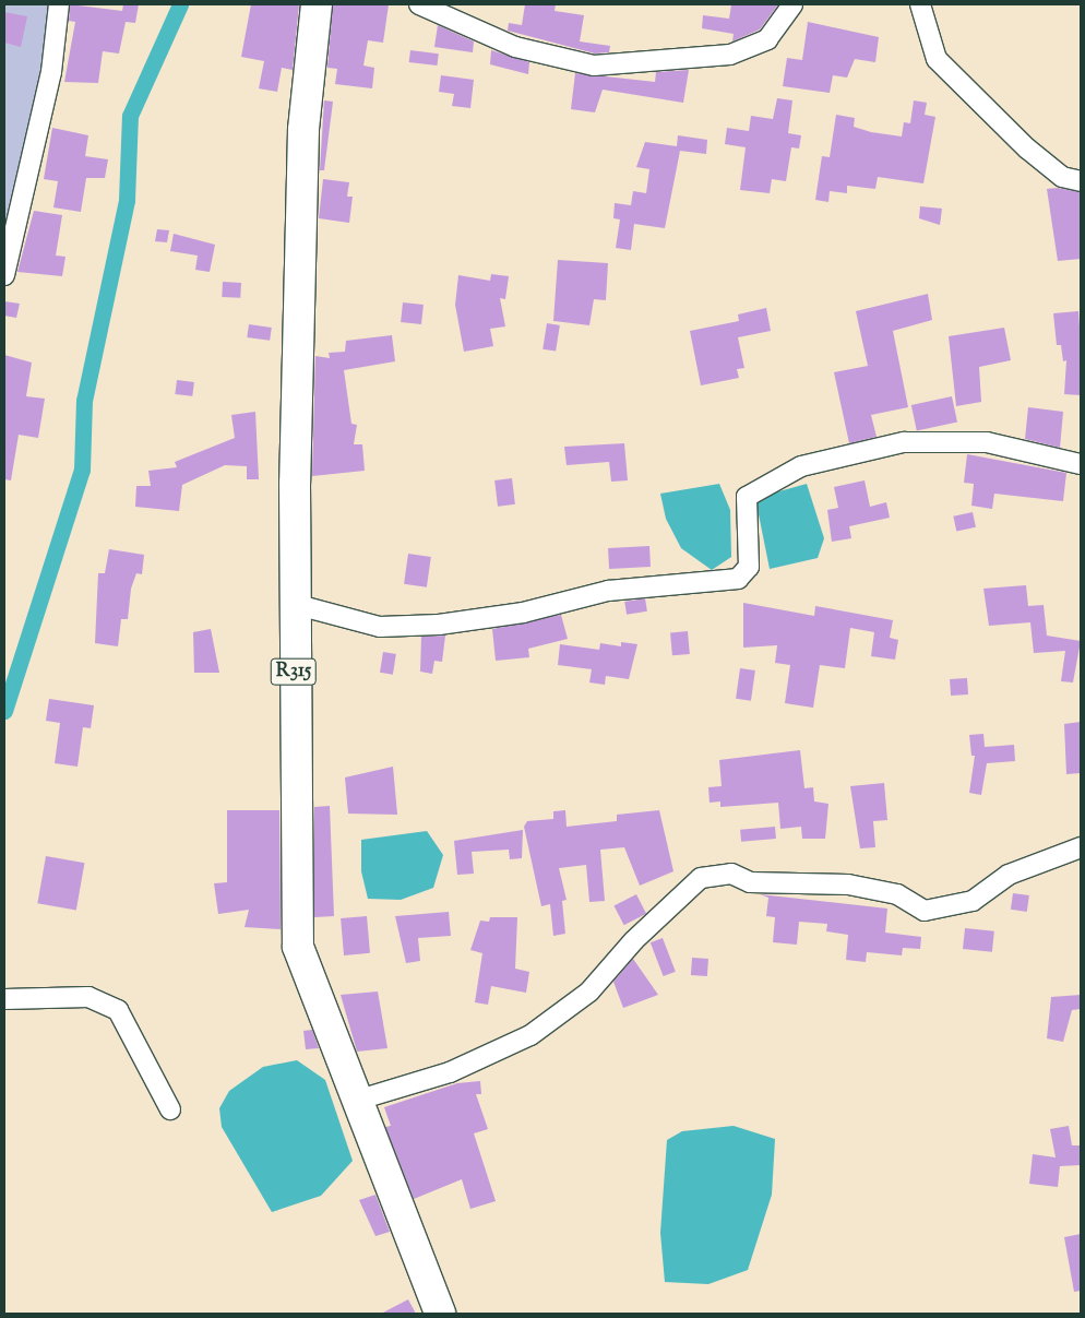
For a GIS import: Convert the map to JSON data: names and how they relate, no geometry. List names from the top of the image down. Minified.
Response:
{"streets":{"main road":["R315"]}}
